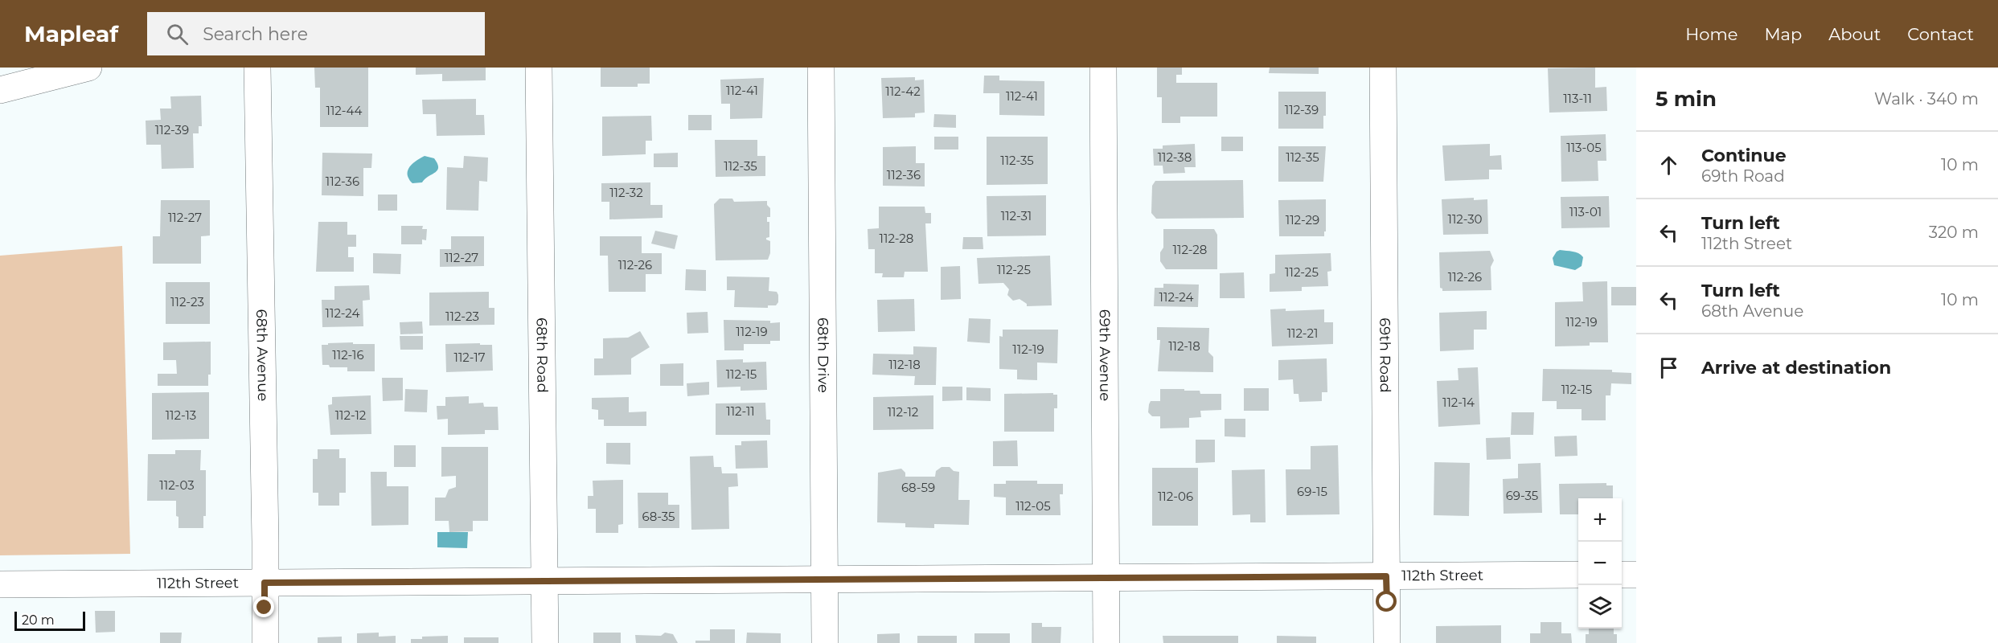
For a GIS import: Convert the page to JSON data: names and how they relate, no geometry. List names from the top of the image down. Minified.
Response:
{"streets":{"street":["68th Avenue","68th Road","68th Drive","69th Avenue","69th Road","112th Street"]},"crossings":[["68th Avenue","112th Street"],["68th Road","112th Street"],["68th Drive","112th Street"],["69th Avenue","112th Street"],["69th Road","112th Street"]],"house_numbers":["112-41","112-42","112-41","113-11","112-39","112-44","112-39","113-05","112-38","112-35","112-35","112-35","112-36","112-36","112-32","113-01","112-31","112-27","112-30","112-29","112-28","112-28","112-27","112-26","112-25","112-25","112-26","112-24","112-23","112-24","112-23","112-19","112-19","112-21","112-18","112-19","112-16","112-17","112-18","112-15","112-15","112-14","112-11","112-12","112-13","112-12","112-03","68-59","69-15","69-35","112-06","112-05","68-35"],"scale_bar":"20 m","page":{"header":"Mapleaf","search":"Search here","nav":["Home","Map","About","Contact"],"heading":["5 min","Walk · 340 m"],"list":[["Continue","69th Road","10 m"],["Turn left","112th Street","320 m"],["Turn left","68th Avenue","10 m"],"Arrive at destination"],"map_buttons":["+","−"],"scale":"20 m"}}
